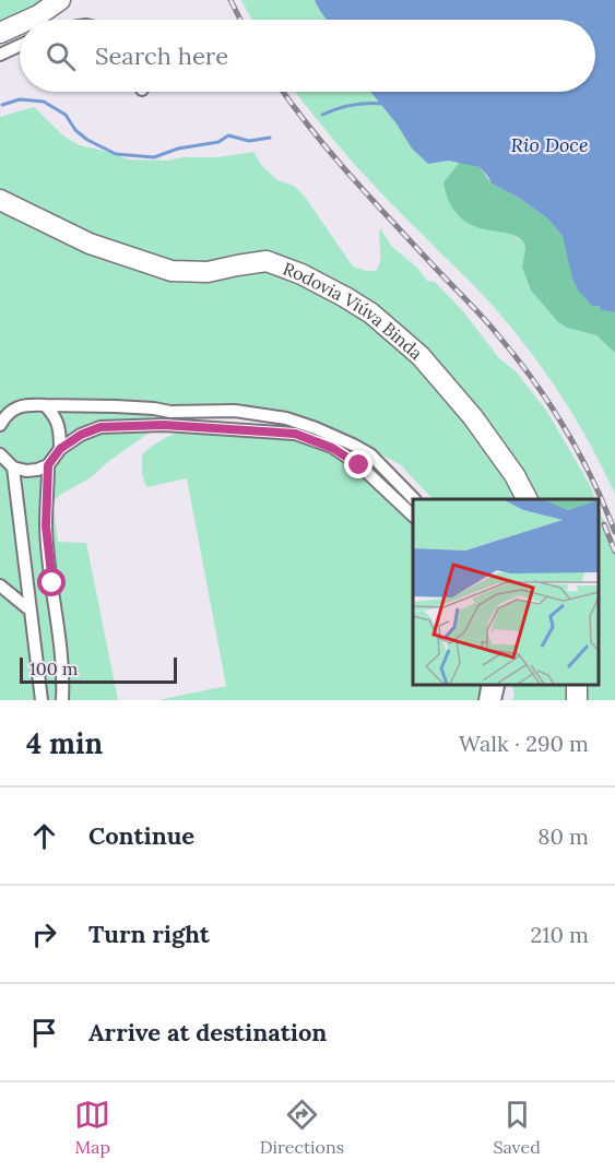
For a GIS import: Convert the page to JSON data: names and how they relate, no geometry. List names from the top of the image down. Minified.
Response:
{"streets":{"main road":["Rodovia Viúva Binda"]},"water":["Rio Doce"],"scale_bar":"100 m","page":{"search":"Search here","scale":"100 m","heading":["4 min","Walk · 290 m"],"list":[["Continue","80 m"],["Turn right","210 m"],"Arrive at destination"],"nav":["Map","Directions","Saved"]}}
